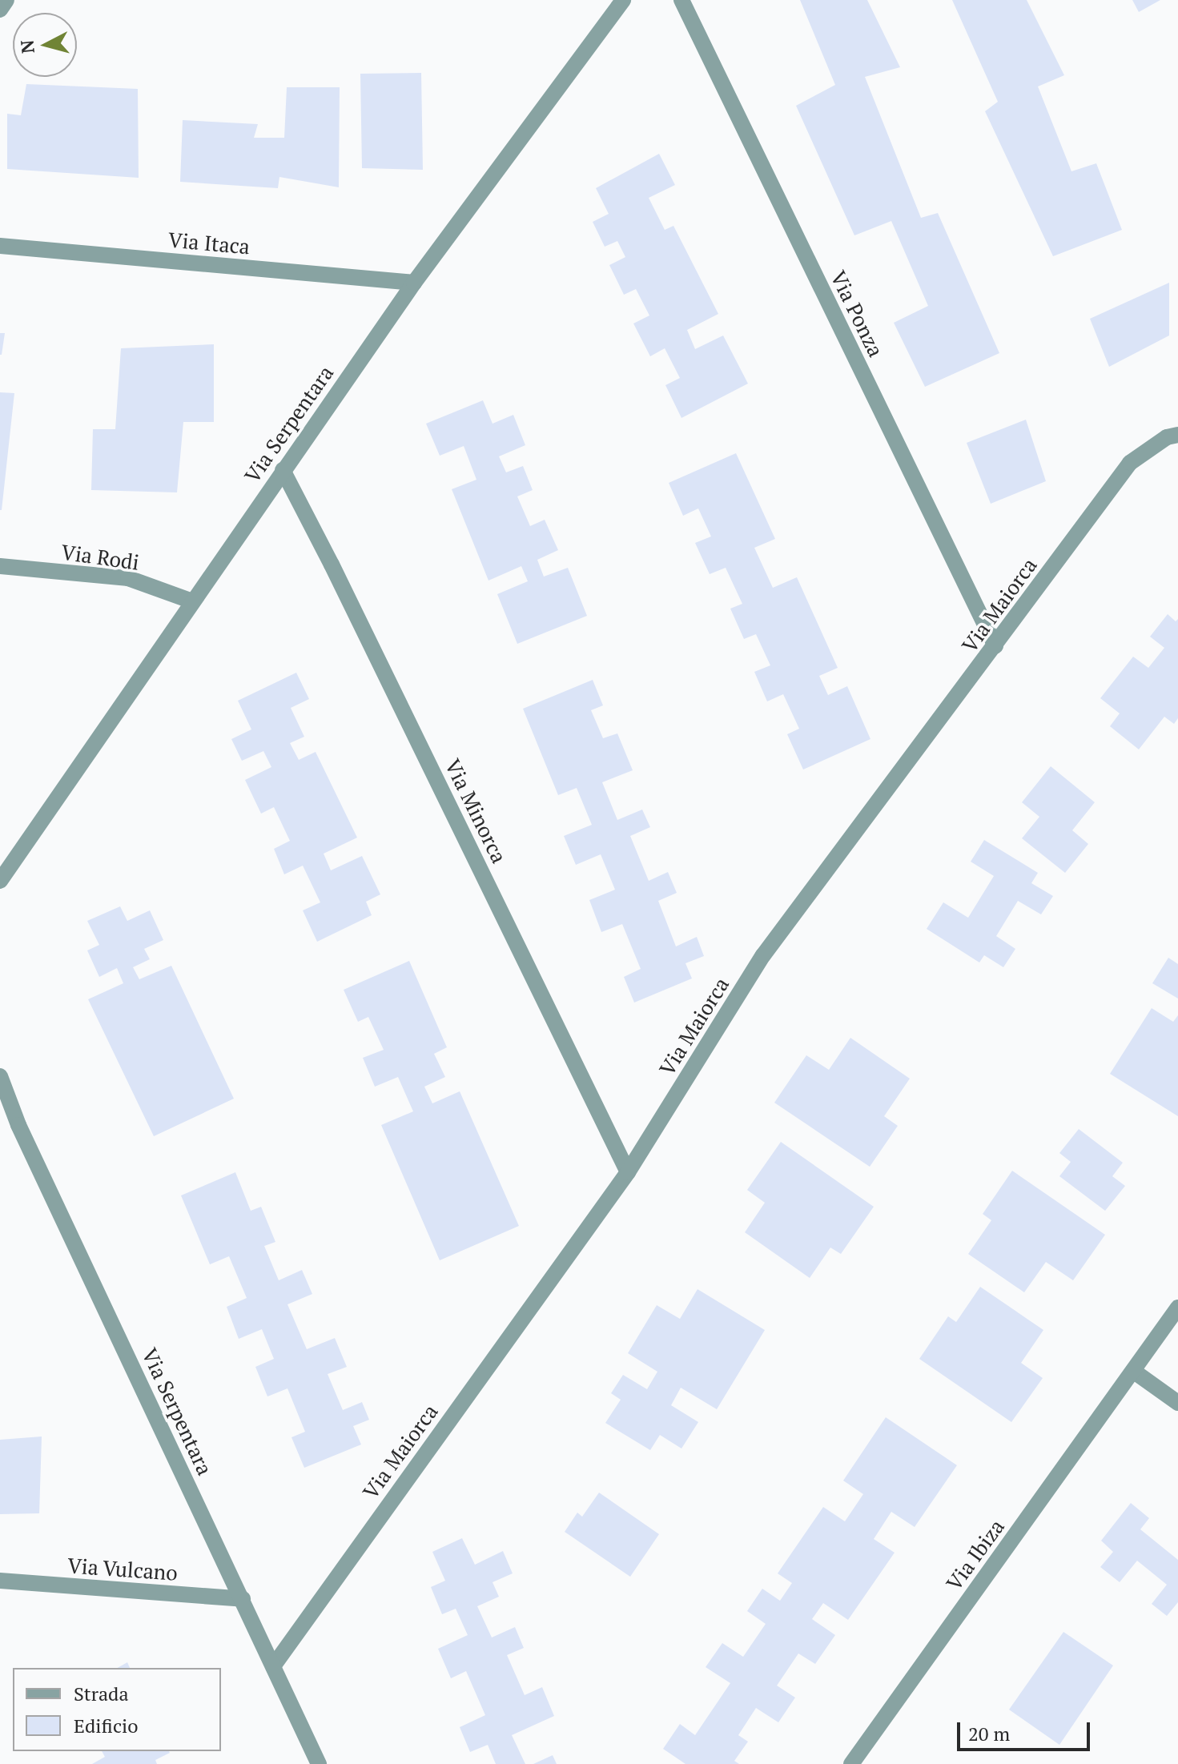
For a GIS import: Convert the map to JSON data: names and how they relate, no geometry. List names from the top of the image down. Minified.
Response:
{"streets":{"street":["Via Itaca","Via Ponza","Via Serpentara","Via Rodi","Via Maiorca","Via Minorca","Via Ibiza","Via Vulcano"]},"crossings":[["Via Itaca","Via Serpentara"],["Via Ponza","Via Maiorca"],["Via Serpentara","Via Rodi"],["Via Serpentara","Via Maiorca"],["Via Serpentara","Via Minorca"],["Via Serpentara","Via Vulcano"],["Via Maiorca","Via Minorca"]],"legend":["Strada","Edificio"],"scale_bar":"20 m","north":"left"}
